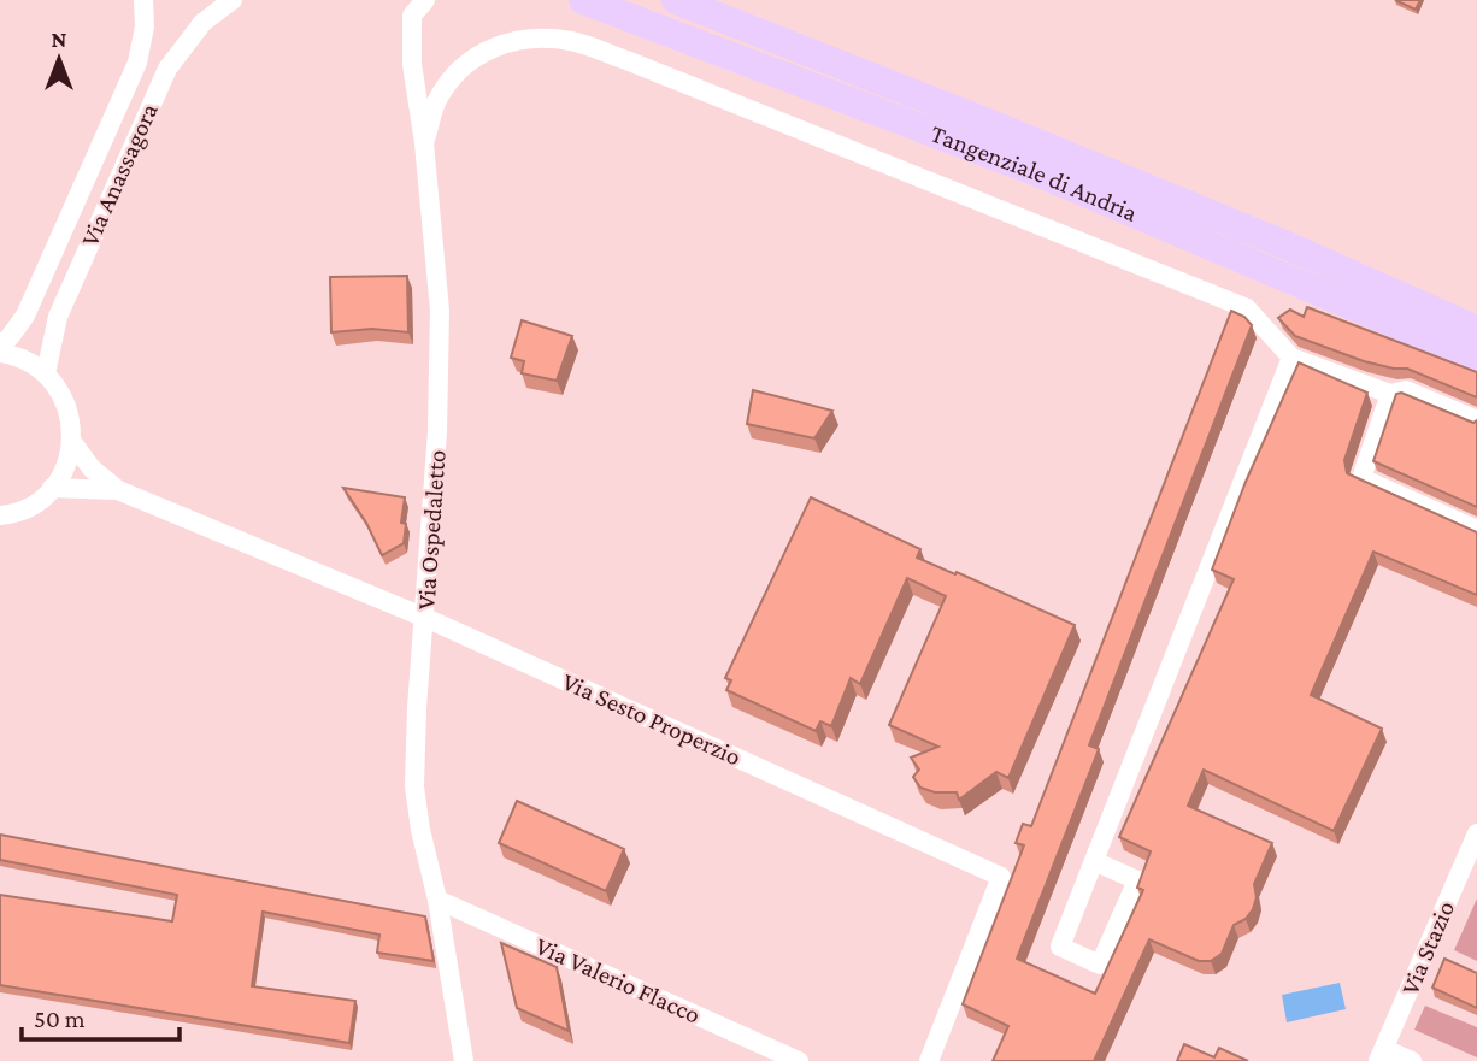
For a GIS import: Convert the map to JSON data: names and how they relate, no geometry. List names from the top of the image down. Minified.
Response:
{"streets":{"main road":["Tangenziale di Andria"],"street":["Via Anassagora","Via Ospedaletto","Via Sesto Properzio","Via Stazio","Via Valerio Flacco"]},"crossings":[["Via Ospedaletto","Via Sesto Properzio"],["Via Ospedaletto","Via Valerio Flacco"]],"scale_bar":"50 m","north":"top"}
